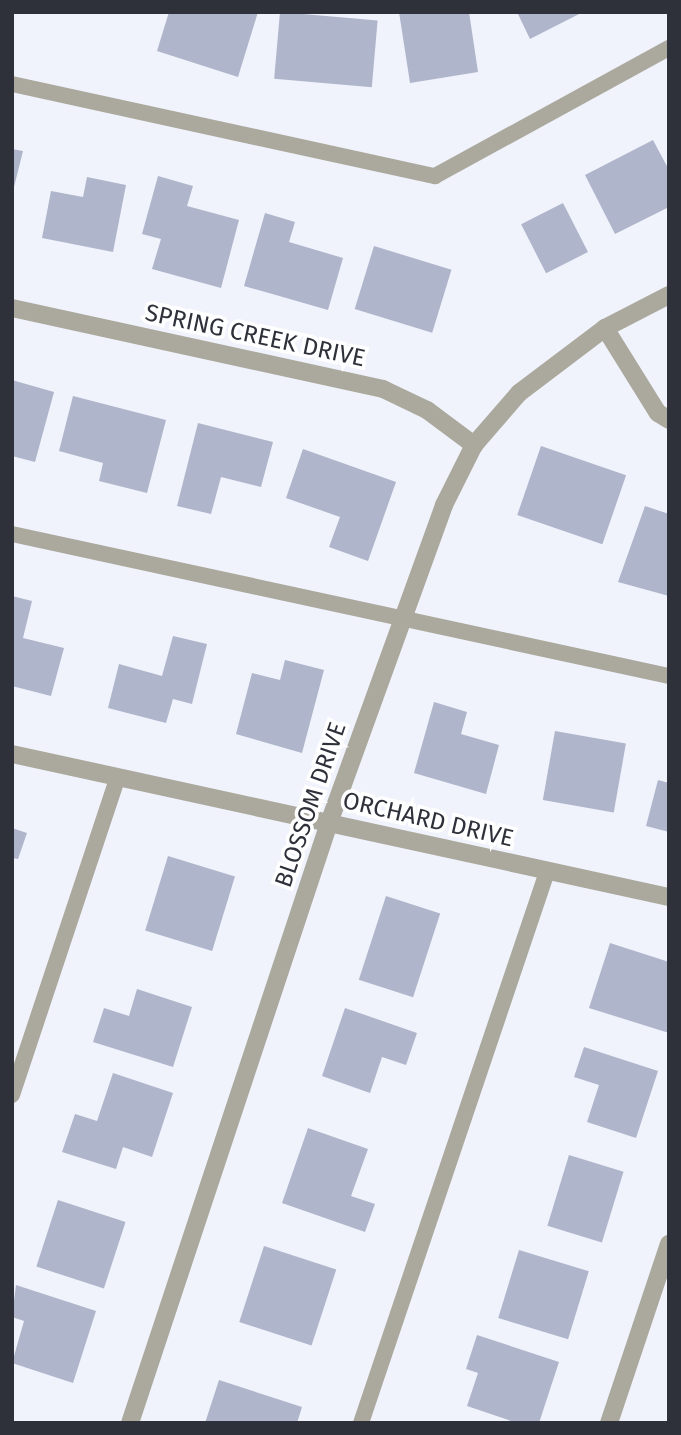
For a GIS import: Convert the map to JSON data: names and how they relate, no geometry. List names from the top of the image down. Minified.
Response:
{"streets":{"street":["SPRING CREEK DRIVE","BLOSSOM DRIVE","ORCHARD DRIVE"]},"crossings":[["SPRING CREEK DRIVE","BLOSSOM DRIVE"],["BLOSSOM DRIVE","ORCHARD DRIVE"]]}
